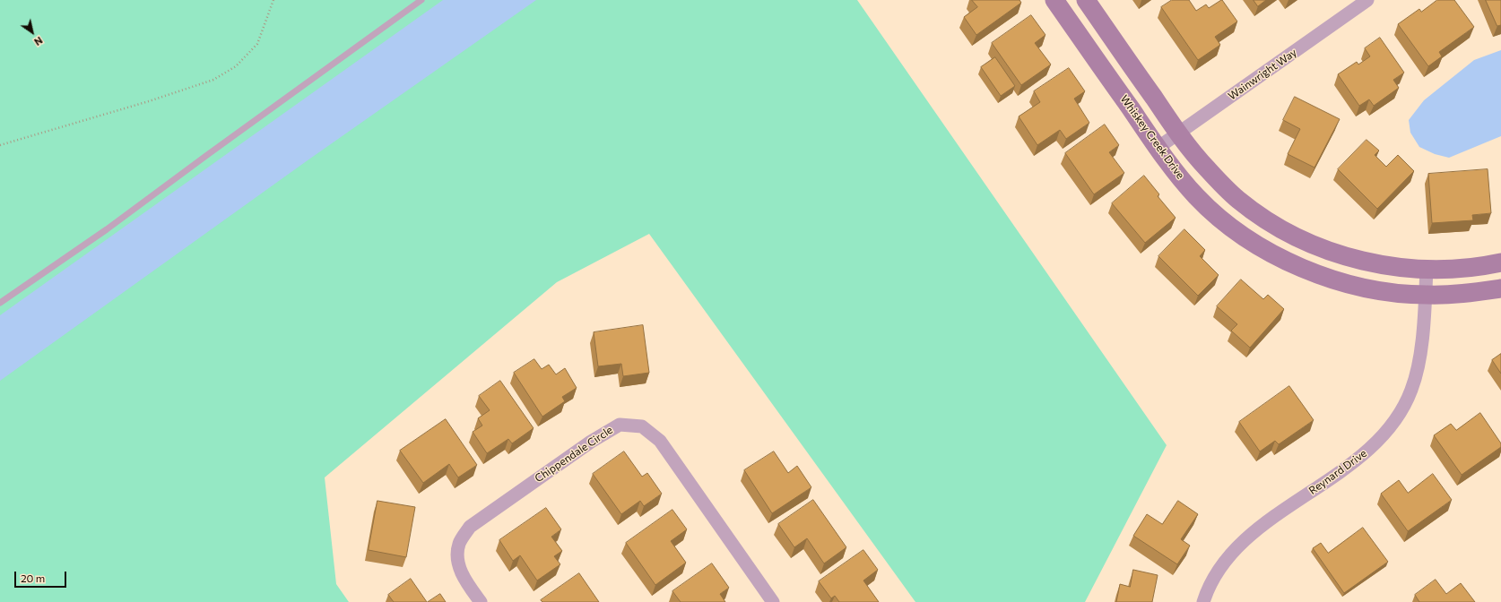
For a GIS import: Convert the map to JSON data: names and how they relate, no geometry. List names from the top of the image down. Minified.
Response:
{"streets":{"street":["Wainwright Way","Whiskey Creek Drive","Chippendale Circle","Reynard Drive"]},"crossings":[["Wainwright Way","Whiskey Creek Drive"],["Whiskey Creek Drive","Reynard Drive"]],"scale_bar":"20 m","north":"bottom right"}
